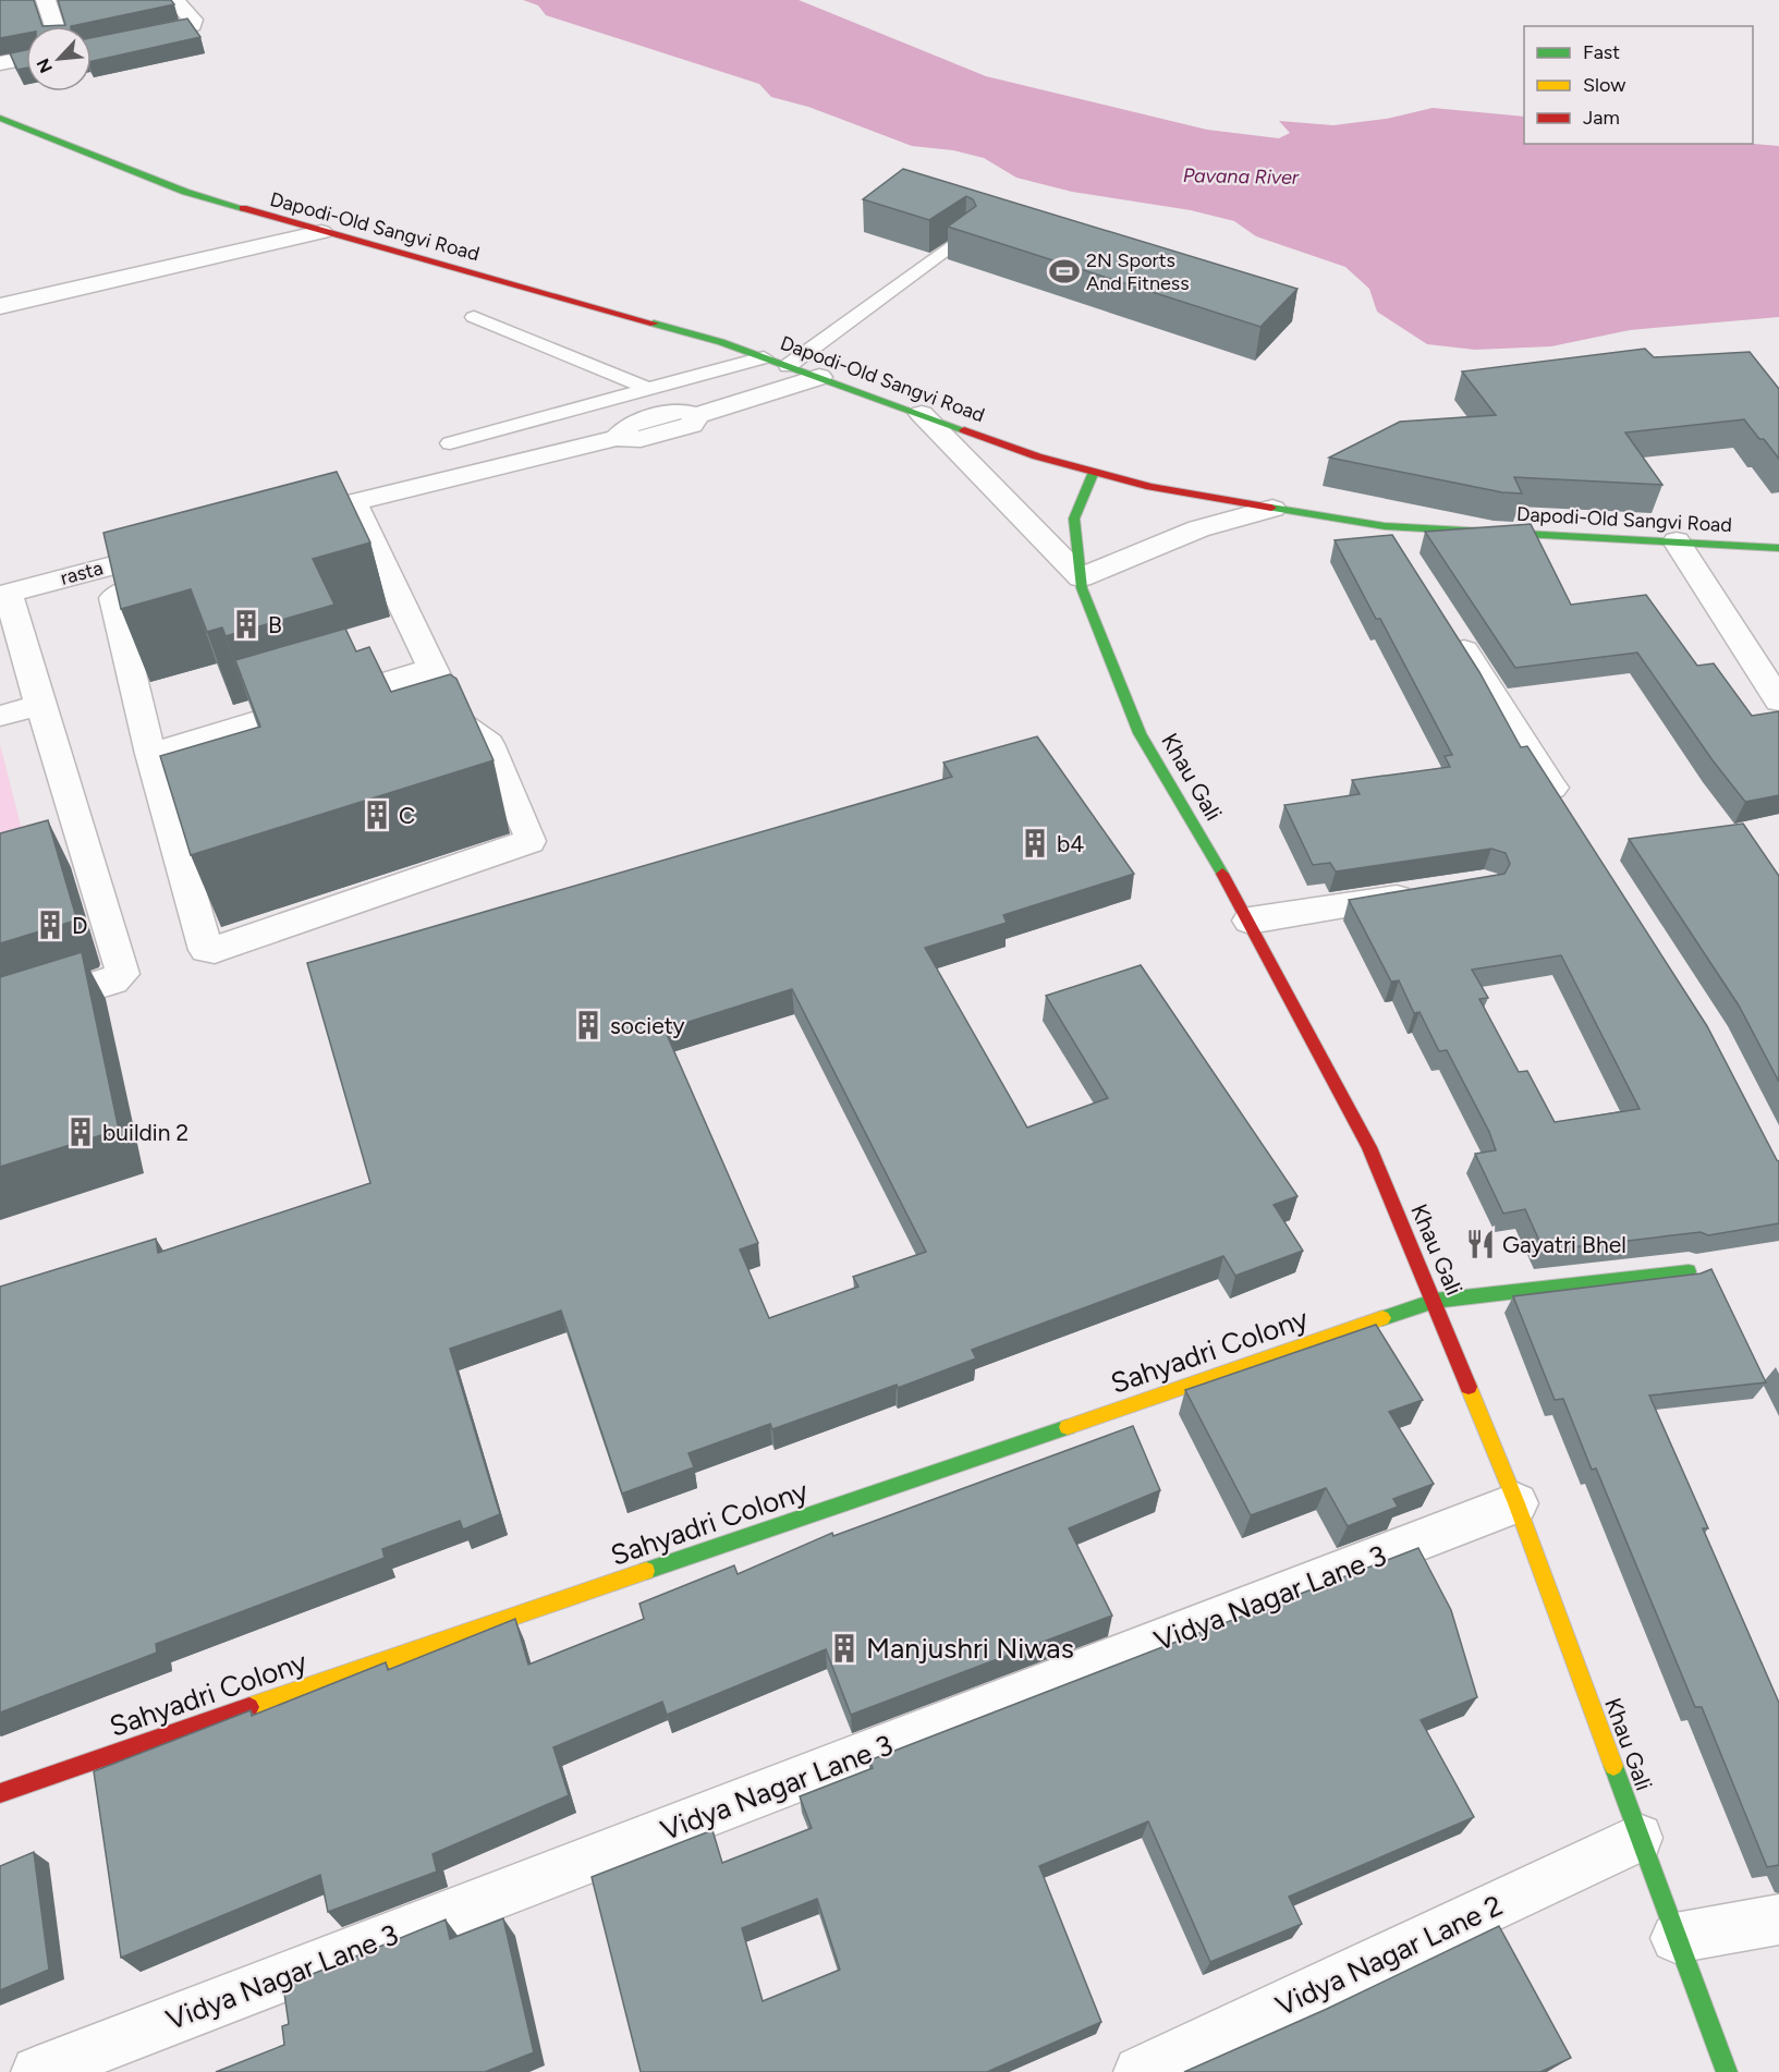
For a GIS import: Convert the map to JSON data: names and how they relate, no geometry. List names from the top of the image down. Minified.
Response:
{"streets":{"street":["Dapodi-Old Sangvi Road","rasta","Khau Gali","Sahyadri Colony","Vidya Nagar Lane 3","Vidya Nagar Lane 2"]},"crossings":[["Dapodi-Old Sangvi Road","Khau Gali"],["Khau Gali","Sahyadri Colony"],["Khau Gali","Vidya Nagar Lane 3"],["Khau Gali","Vidya Nagar Lane 2"]],"water":["Pavana River"],"places":{"sports":["2N Sports And Fitness"],"building":["B","C","b4","D","society","buildin 2","Manjushri Niwas"],"restaurant":["Gayatri Bhel"]},"legend":["Fast","Slow","Jam"],"north":"bottom left"}
